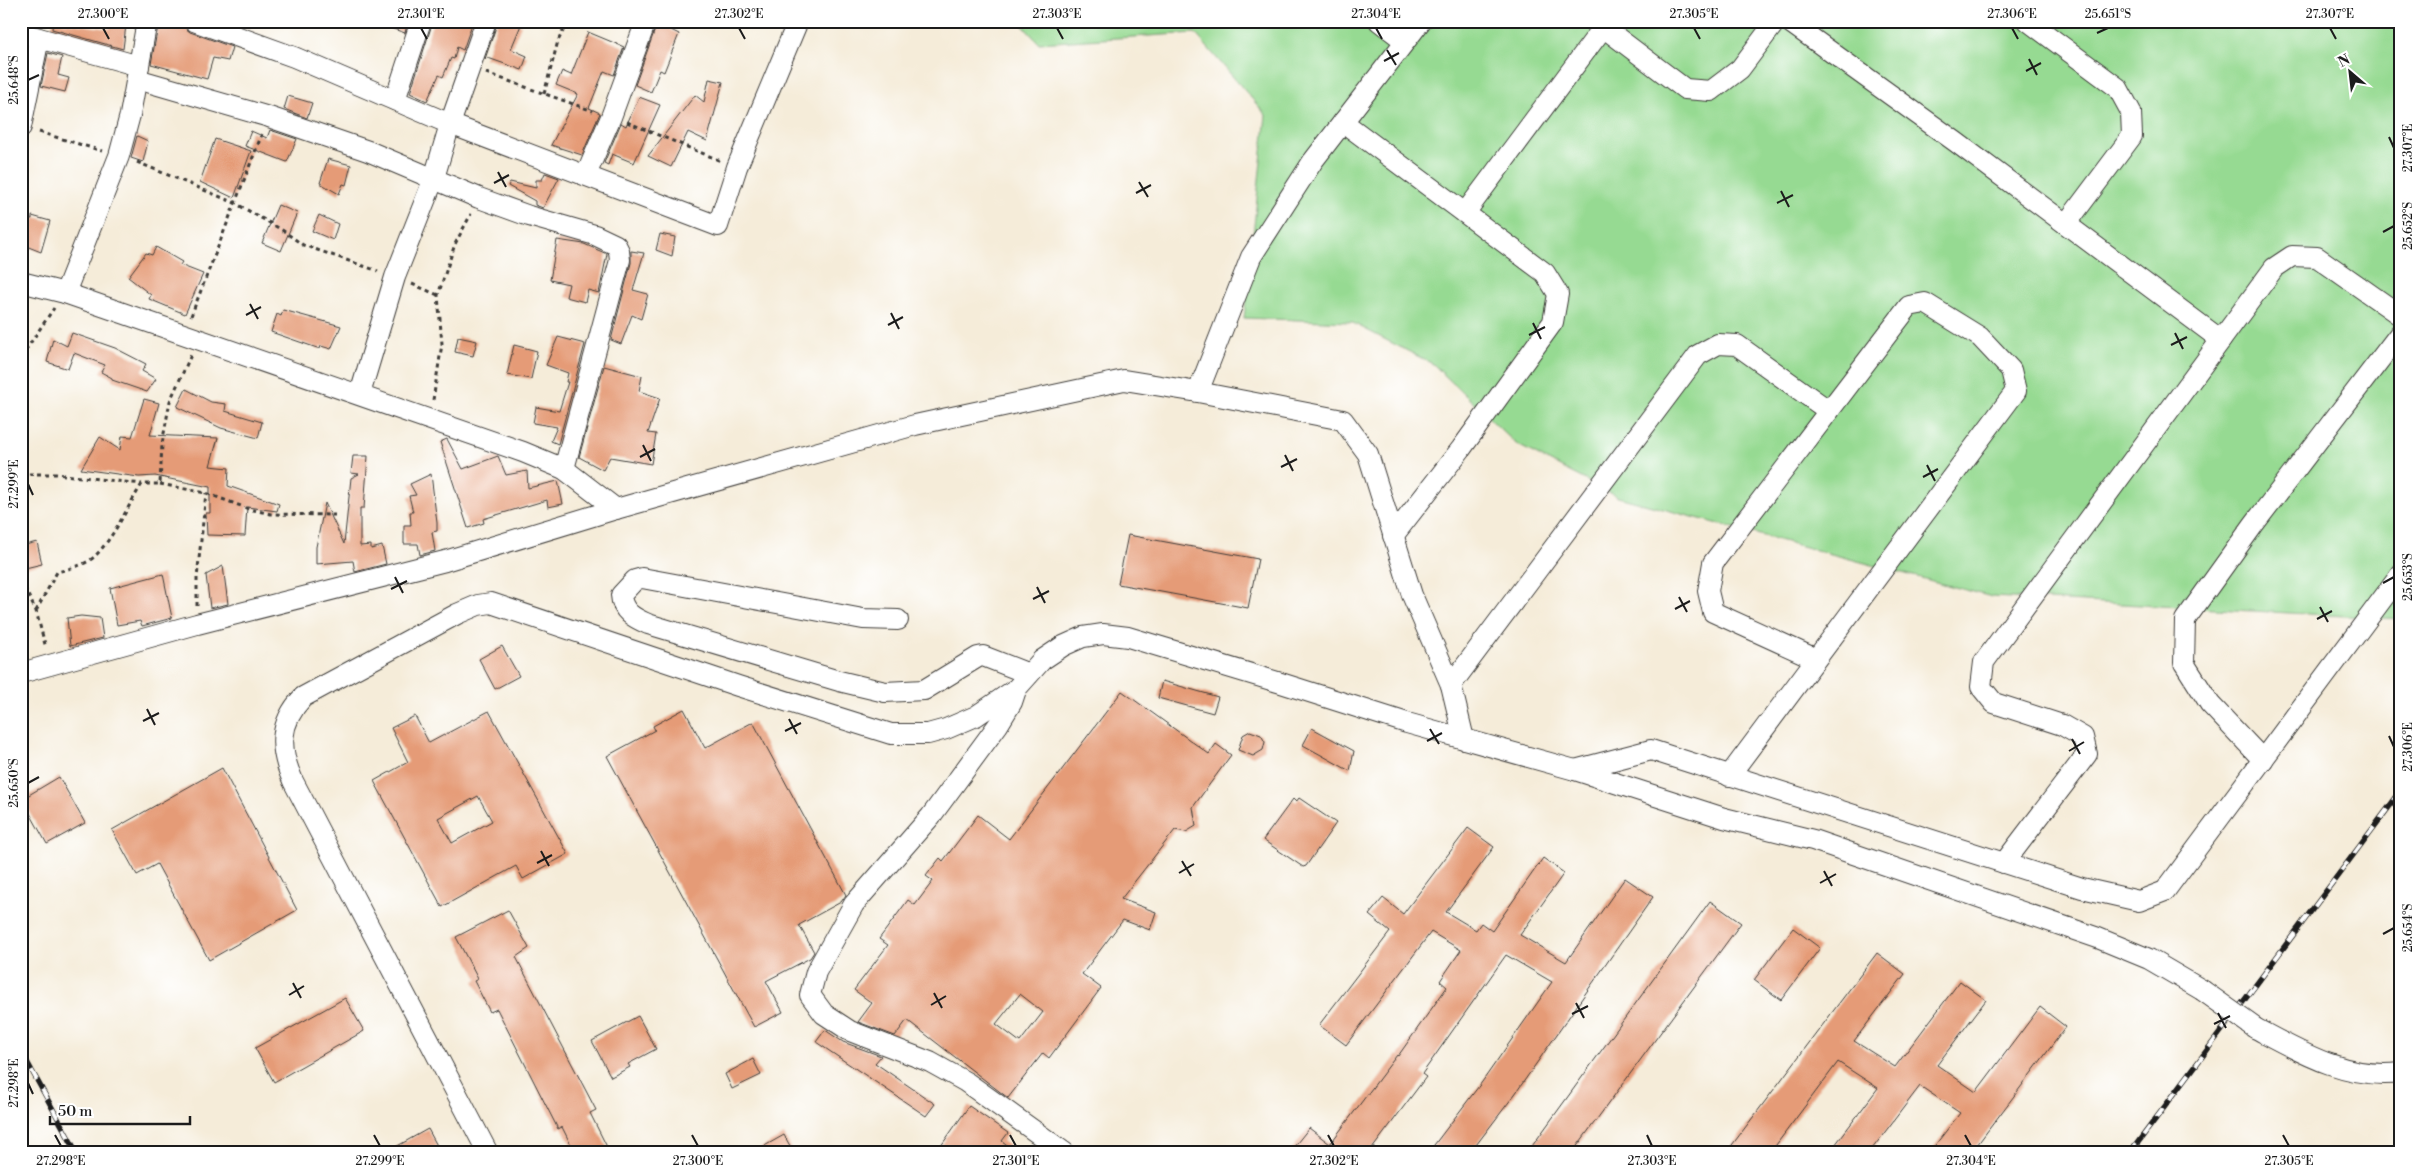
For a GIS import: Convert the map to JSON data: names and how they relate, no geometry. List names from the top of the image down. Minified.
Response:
{"scale_bar":"50 m","north":"top left","coordinates":["27.300°E","27.301°E","27.302°E","27.303°E","27.304°E","27.305°E","27.306°E","25.651°S","27.307°E","25.648°S","25.652°S","27.299°E","25.653°S","25.650°S","25.654°S","27.298°E"]}
